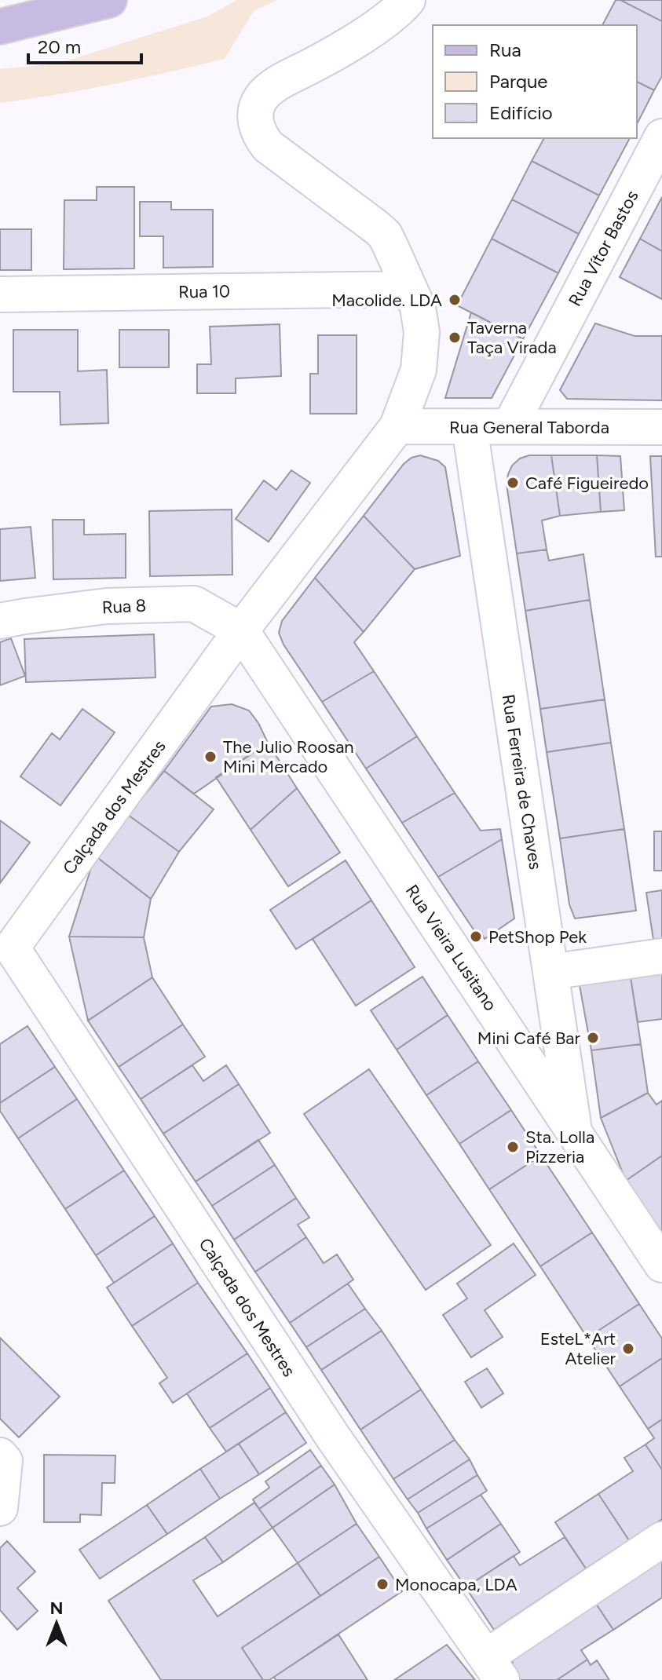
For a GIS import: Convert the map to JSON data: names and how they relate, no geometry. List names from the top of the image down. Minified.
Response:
{"streets":{"street":["Rua Vítor Bastos","Rua 10","Rua General Taborda","Rua 8","Rua Ferreira de Chaves","Calçada dos Mestres","Rua Vieira Lusitano"]},"crossings":[["Rua Vítor Bastos","Rua General Taborda"],["Rua 10","Calçada dos Mestres"],["Rua General Taborda","Rua Ferreira de Chaves"],["Rua General Taborda","Calçada dos Mestres"],["Rua 8","Calçada dos Mestres"],["Rua 8","Rua Vieira Lusitano"],["Rua Ferreira de Chaves","Rua Vieira Lusitano"],["Calçada dos Mestres","Rua Vieira Lusitano"]],"places":["Macolide. LDA","Taverna Taça Virada","Café Figueiredo","The Julio Roosan Mini Mercado","PetShop Pek","Mini Café Bar","Sta. Lolla Pizzeria","EsteL*Art Atelier","Monocapa, LDA"],"legend":["Rua","Parque","Edifício"],"scale_bar":"20 m","north":"top"}
